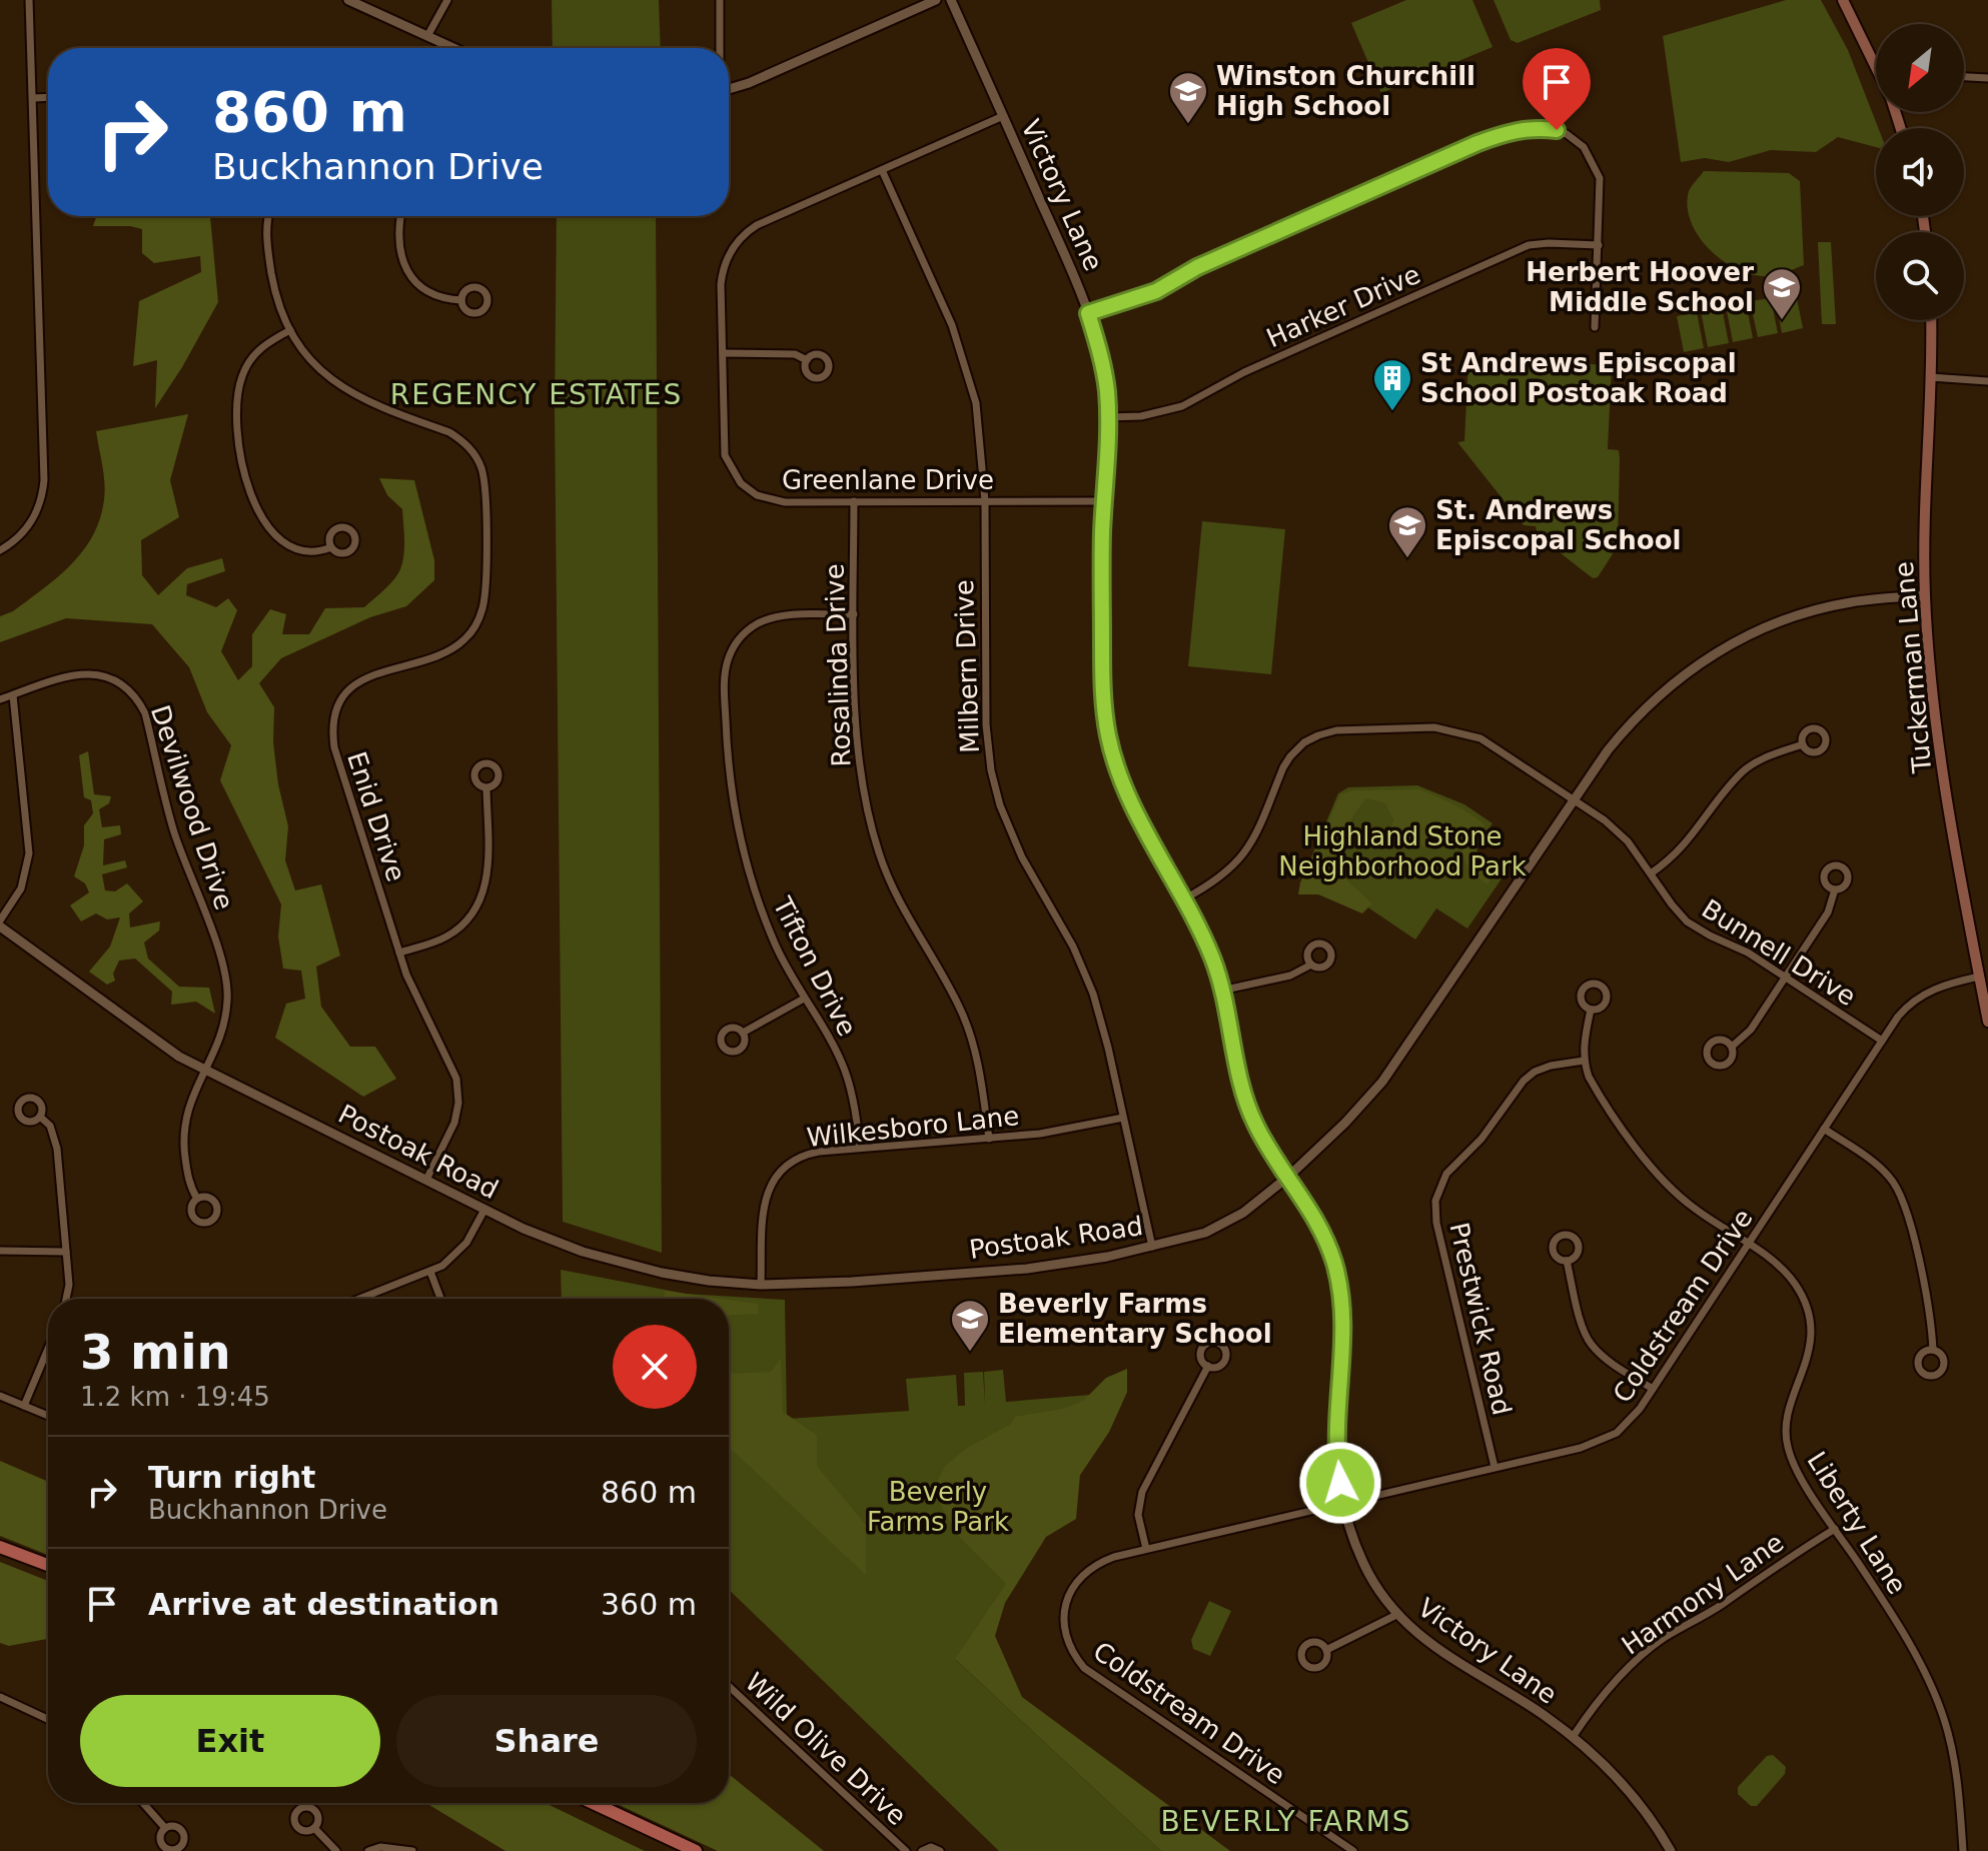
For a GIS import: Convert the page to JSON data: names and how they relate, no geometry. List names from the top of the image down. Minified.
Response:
{"streets":{"main road":["Tuckerman Lane"],"street":["Victory Lane","Harker Drive","Greenlane Drive","Rosalinda Drive","Milbern Drive","Devilwood Drive","Enid Drive","Bunnell Drive","Tifton Drive","Wilkesboro Lane","Postoak Road","Coldstream Drive","Prestwick Road","Liberty Lane","Harmony Lane","Wild Olive Drive"]},"crossings":[["Victory Lane","Harker Drive"],["Victory Lane","Greenlane Drive"],["Victory Lane","Bunnell Drive"],["Victory Lane","Postoak Road"],["Victory Lane","Coldstream Drive"],["Victory Lane","Harmony Lane"],["Greenlane Drive","Rosalinda Drive"],["Greenlane Drive","Milbern Drive"],["Rosalinda Drive","Tifton Drive"],["Rosalinda Drive","Wilkesboro Lane"],["Milbern Drive","Wilkesboro Lane"],["Milbern Drive","Postoak Road"],["Tuckerman Lane","Postoak Road"],["Tuckerman Lane","Coldstream Drive"],["Devilwood Drive","Postoak Road"],["Enid Drive","Postoak Road"],["Bunnell Drive","Postoak Road"],["Bunnell Drive","Coldstream Drive"],["Tifton Drive","Wilkesboro Lane"],["Wilkesboro Lane","Postoak Road"],["Coldstream Drive","Prestwick Road"],["Coldstream Drive","Liberty Lane"],["Prestwick Road","Liberty Lane"],["Liberty Lane","Harmony Lane"]],"districts":["REGENCY ESTATES","BEVERLY FARMS"],"parks":["Highland Stone Neighborhood Park","Beverly Farms Park"],"places":{"school or university":["Winston Churchill High School","Herbert Hoover Middle School","St. Andrews Episcopal School","Beverly Farms Elementary School"],"building":["St Andrews Episcopal School Postoak Road"]},"north":"bottom left","page":{"turn":["860 m","Buckhannon Drive"],"heading":["3 min","1.2 km · 19:45"],"list":[{"name":"Turn right","note":"Buckhannon Drive","value":"860 m"},{"name":"Arrive at destination","value":"360 m"}],"buttons":["Exit","Share"]}}
